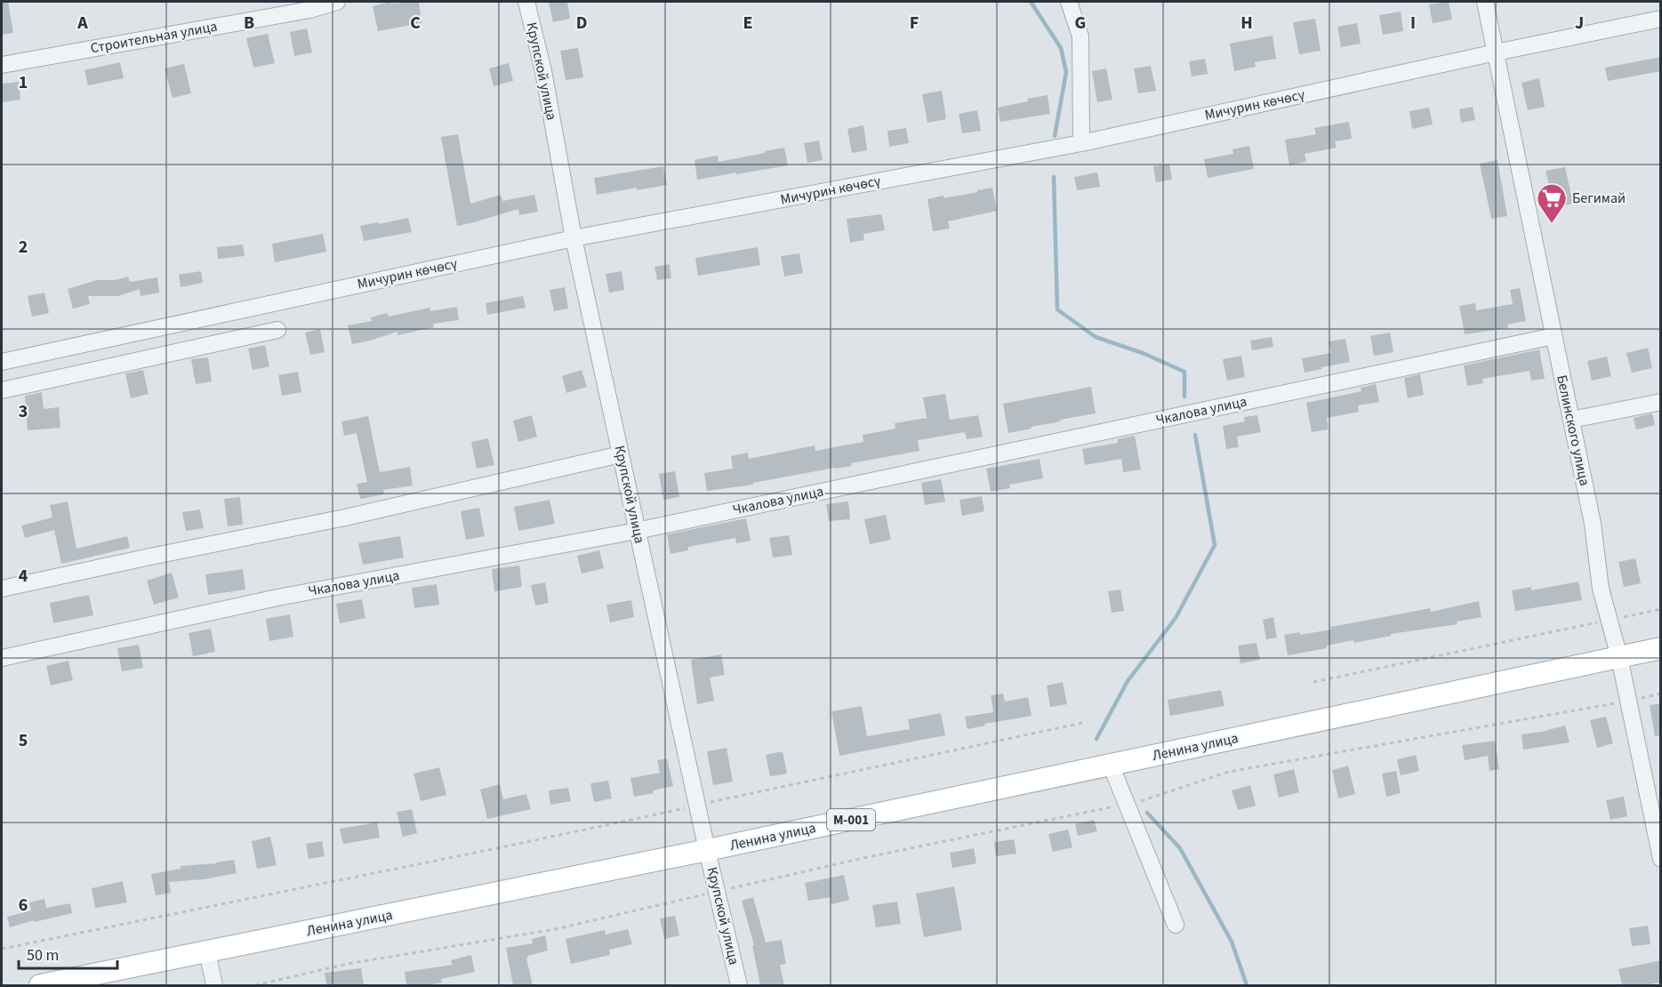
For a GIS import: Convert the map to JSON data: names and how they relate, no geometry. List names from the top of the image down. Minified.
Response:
{"streets":{"main road":["Ленина улица","М-001"],"street":["Строительная улица","Крупской улица","Мичурин көчөсү","Чкалова улица","Белинского улица"]},"crossings":[["Крупской улица","Мичурин көчөсү"],["Крупской улица","Чкалова улица"],["Крупской улица","Ленина улица"],["Мичурин көчөсү","Белинского улица"],["Чкалова улица","Белинского улица"],["Белинского улица","Ленина улица"]],"places":{"supermarket":["Бегимай"]},"scale_bar":"50 m","grid":{"columns":["A","B","C","D","E","F","G","H","I","J"],"rows":["1","2","3","4","5","6"]}}
